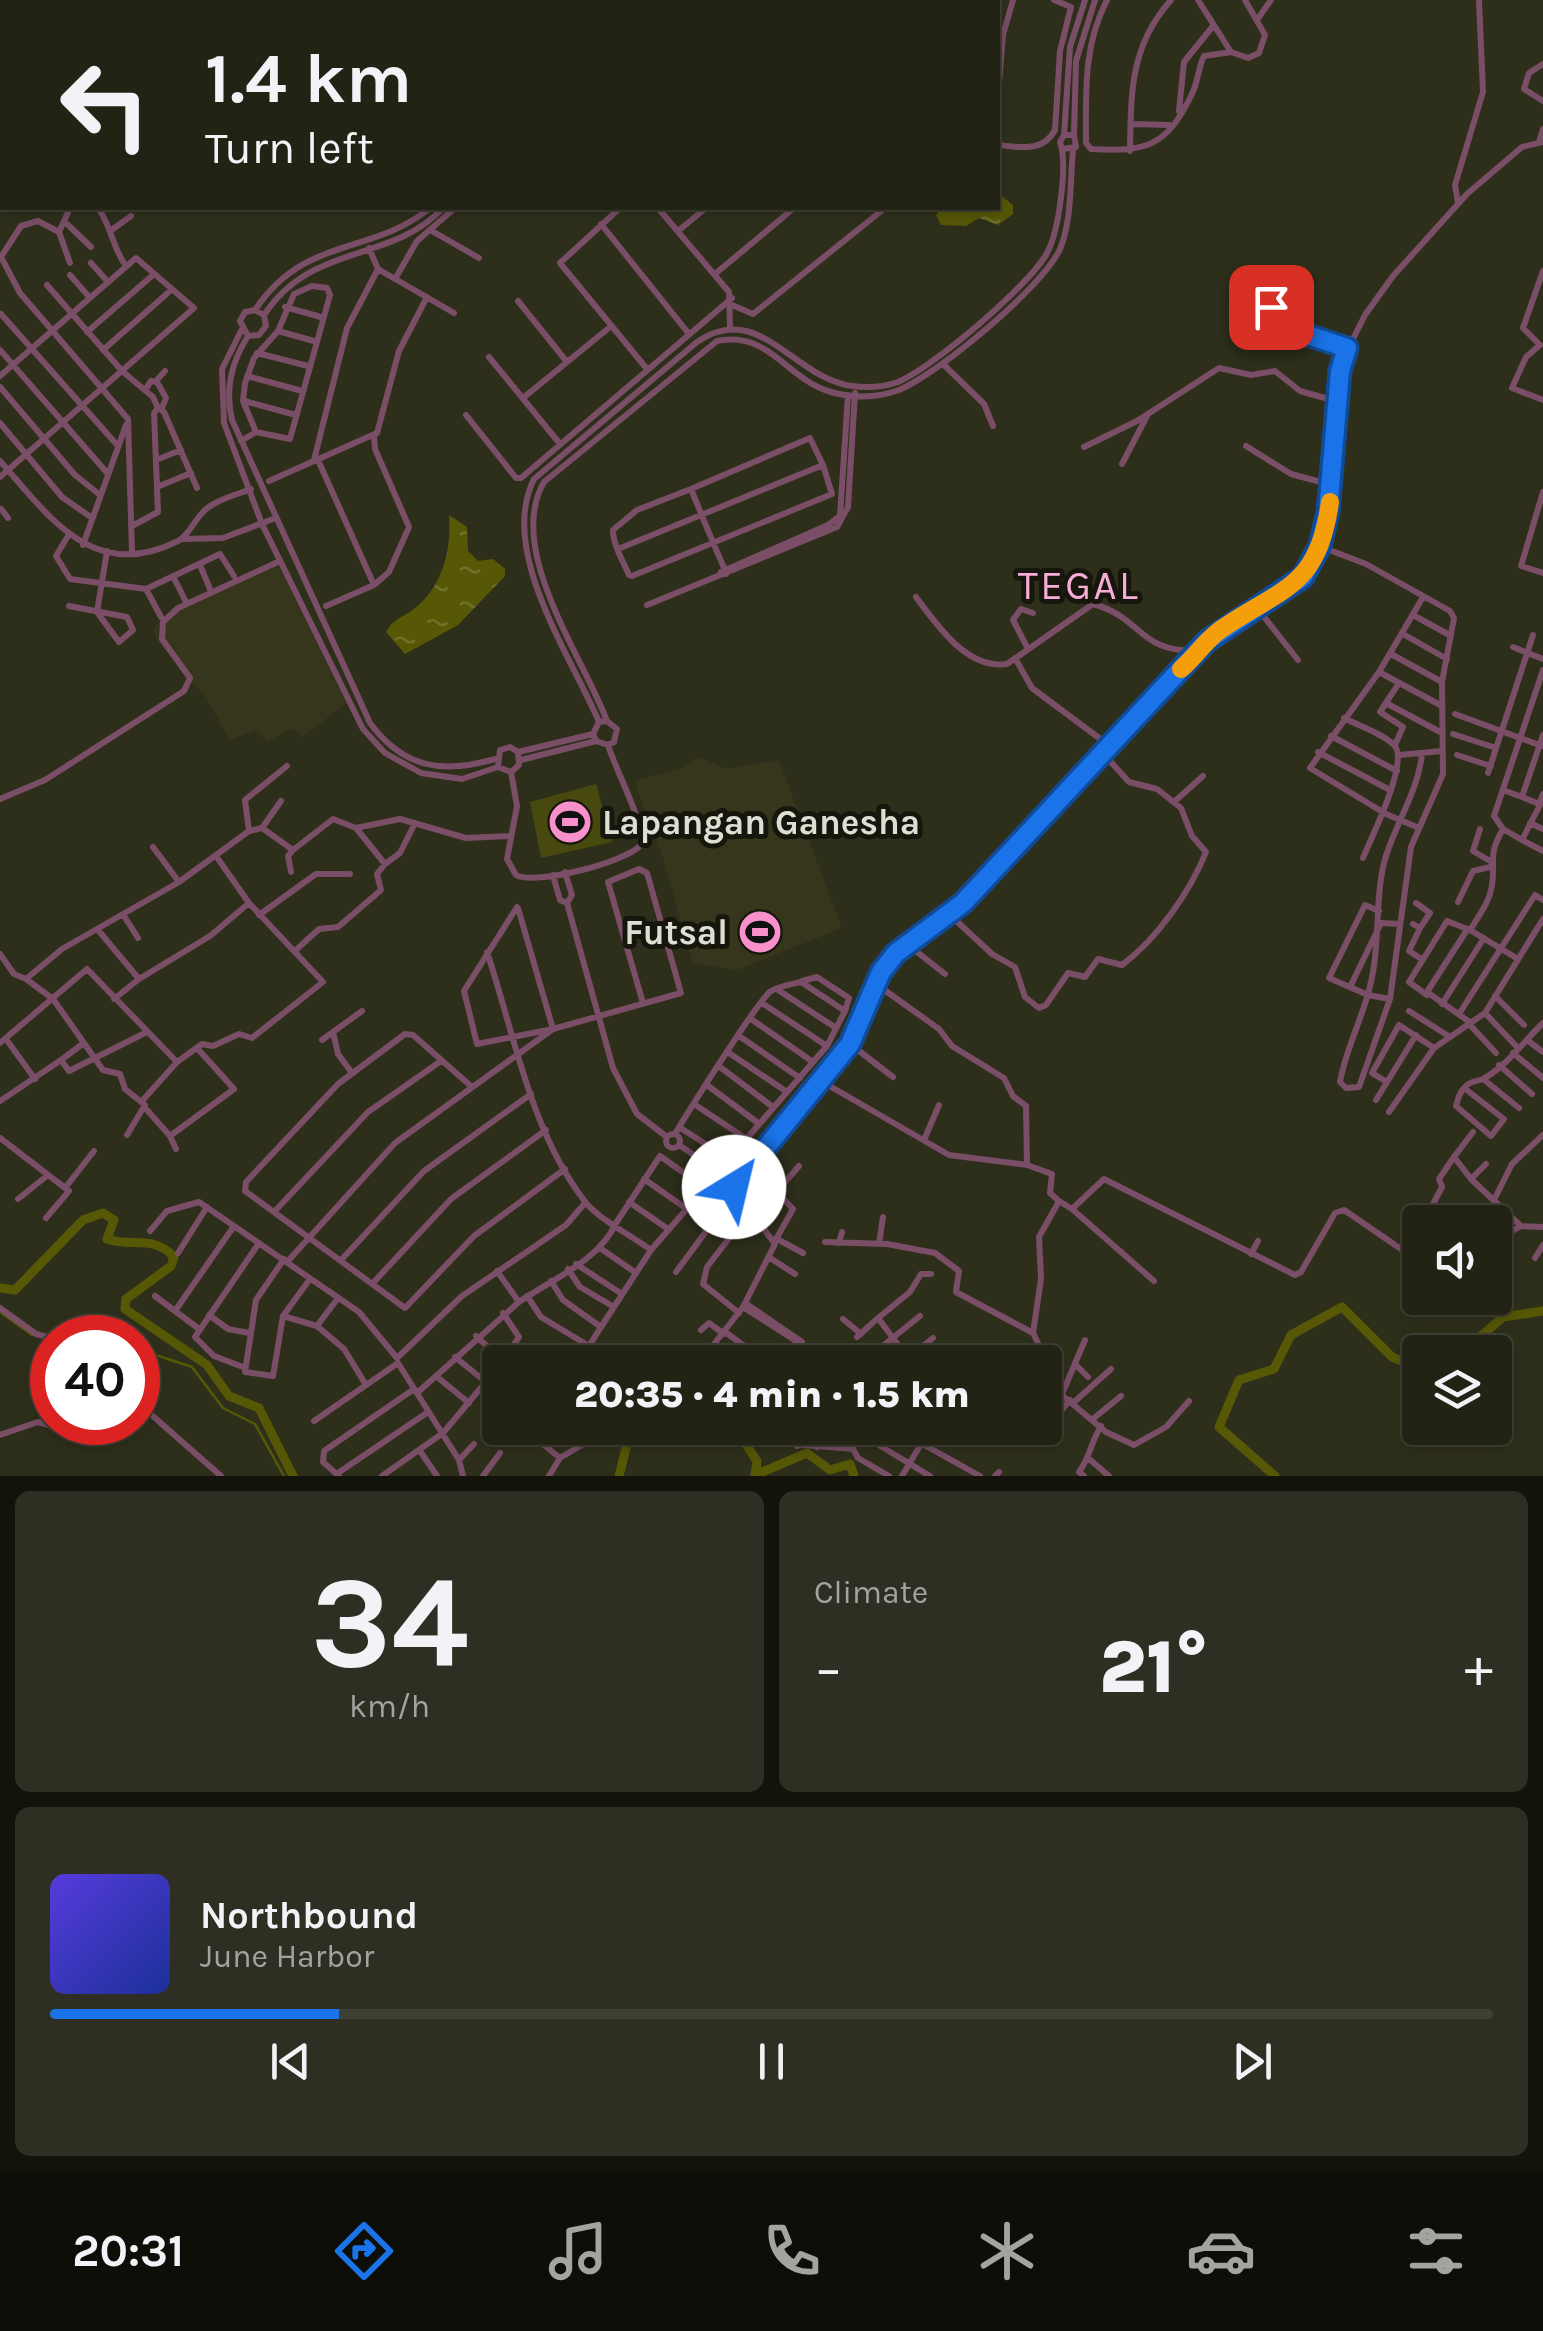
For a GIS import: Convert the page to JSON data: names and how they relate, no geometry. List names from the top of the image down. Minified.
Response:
{"districts":["TEGAL"],"places":{"sports":["Lapangan Ganesha","Futsal"]},"page":{"turn":["1.4 km","Turn left"],"limit":"40","trip":"20:35 · 4 min · 1.5 km","tile":[["34","km/h"],"Climate"],"heat":["−","21°","+"],"song":["Northbound","June Harbor"],"tabs":"20:31"}}
